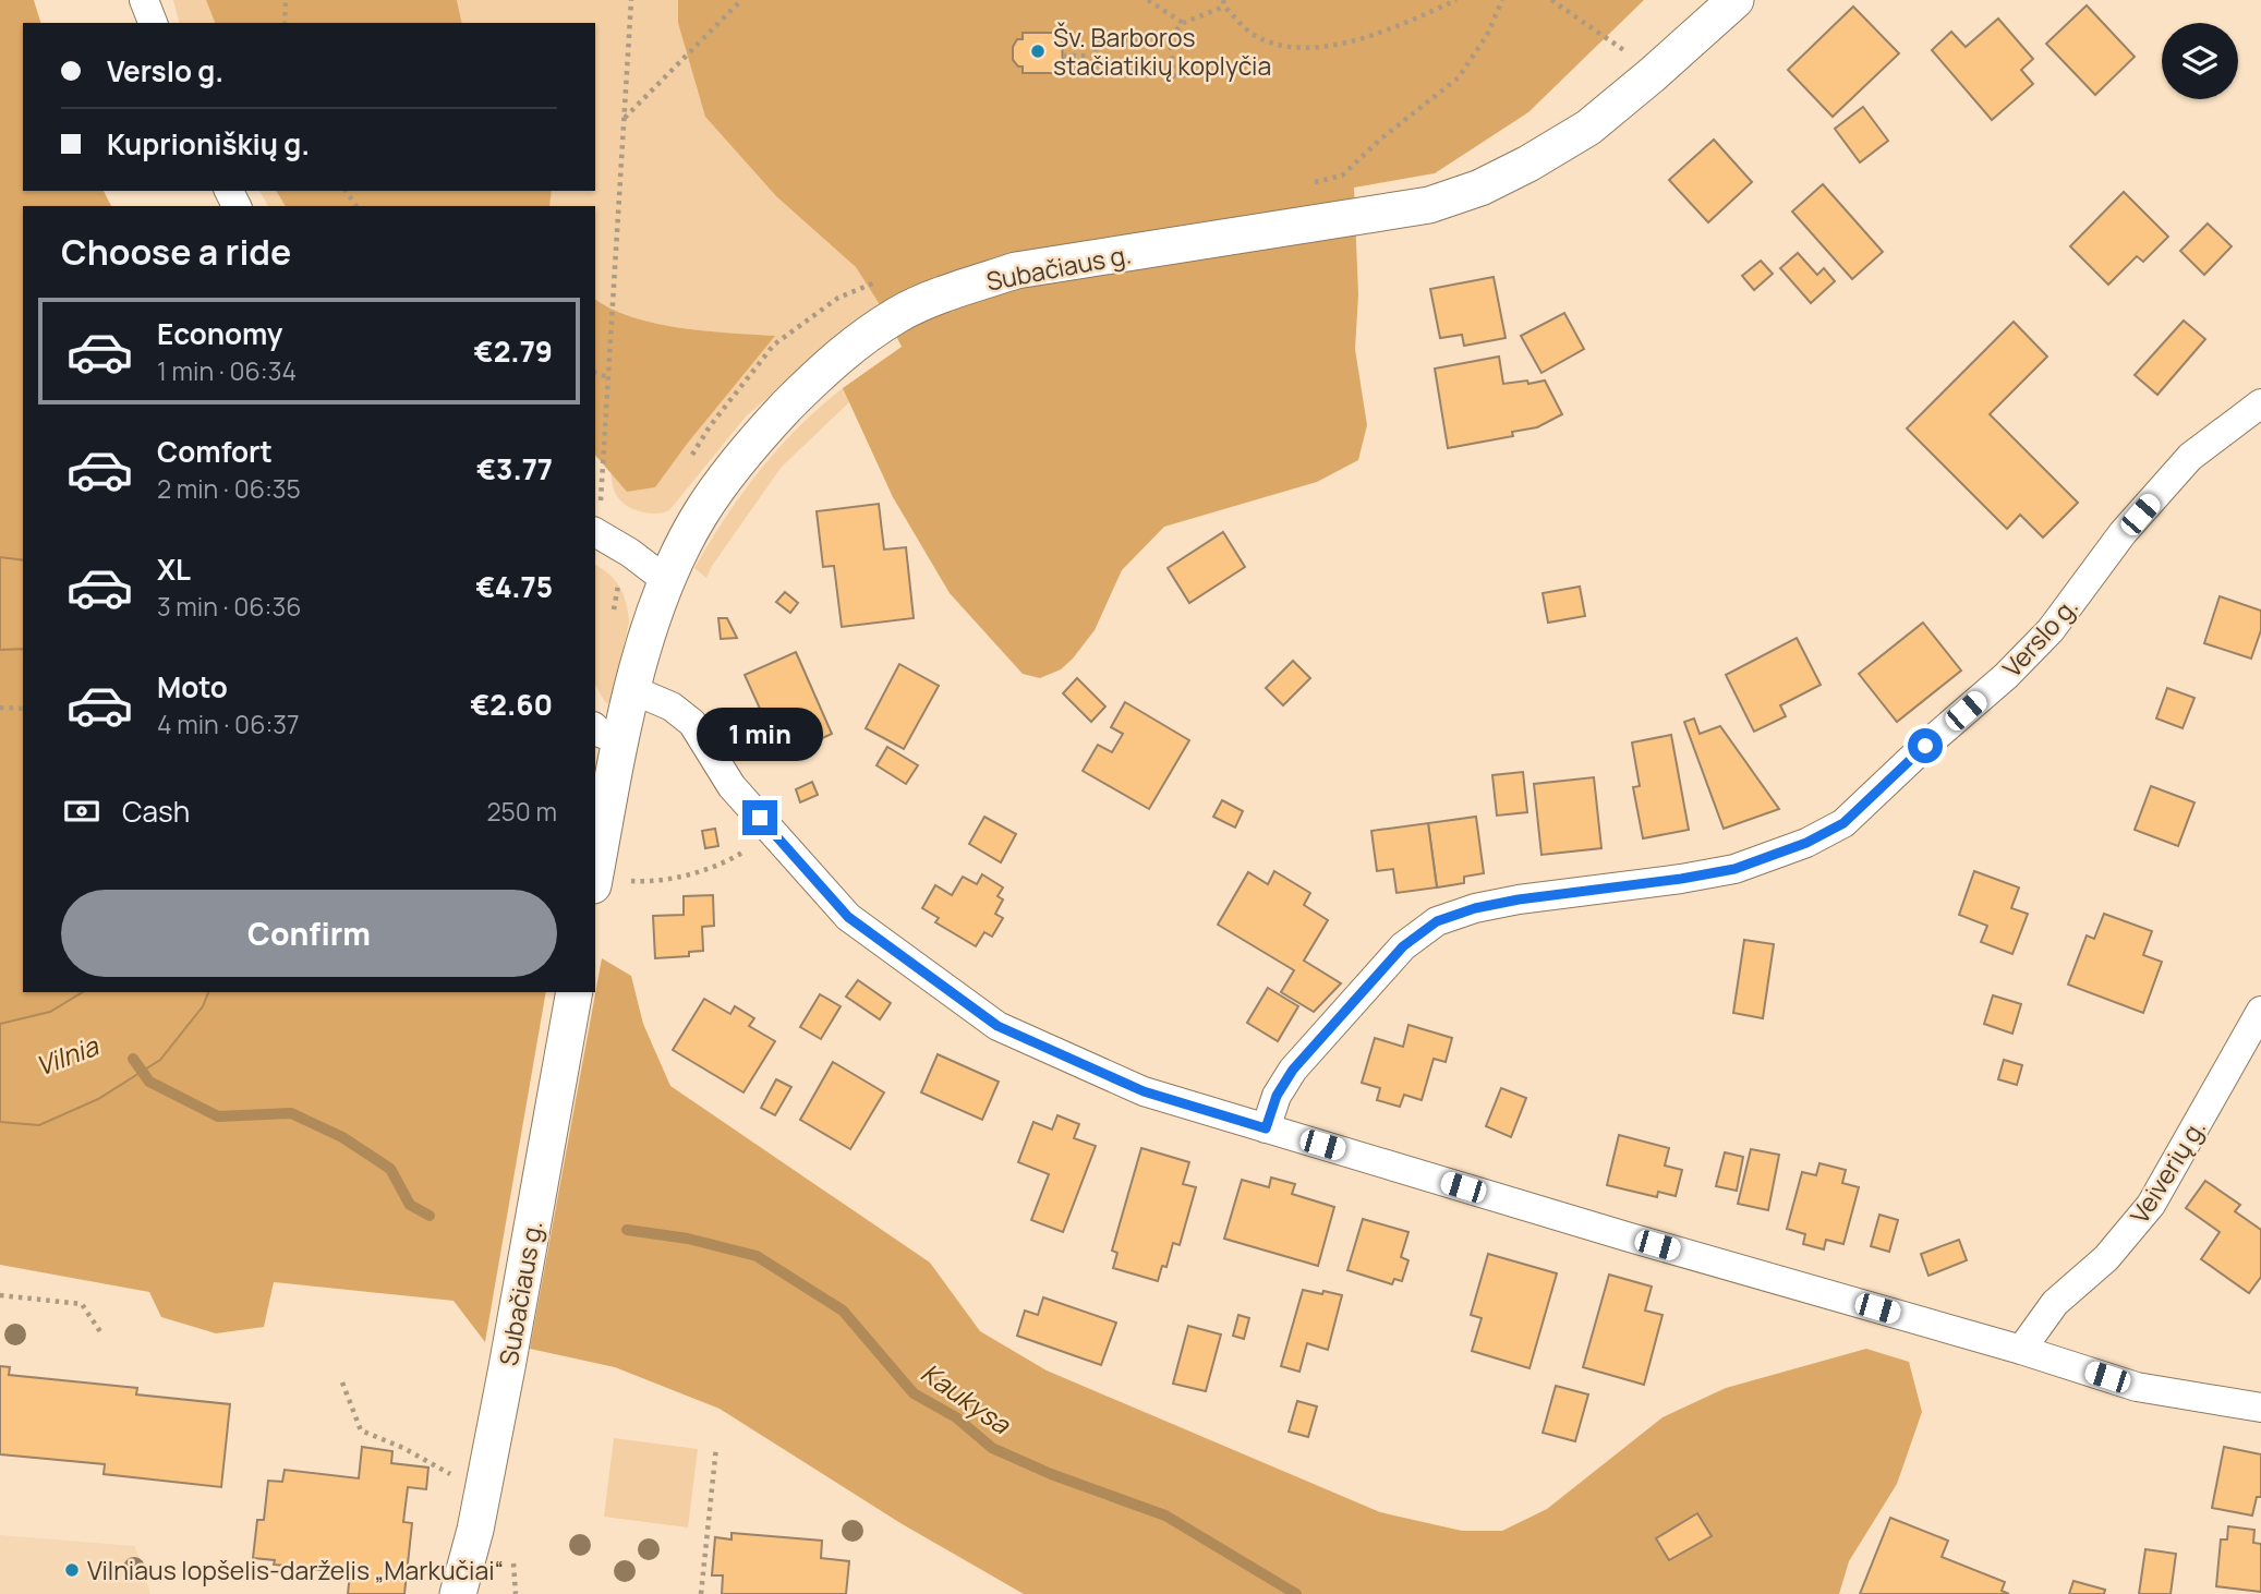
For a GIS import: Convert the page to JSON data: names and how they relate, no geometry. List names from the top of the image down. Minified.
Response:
{"streets":{"street":["Subačiaus g.","Verslo g.","Veiverių g."]},"water":["Vilnia","Kaukysa"],"places":["Šv. Barboros stačiatikių koplyčia","Vilniaus lopšelis-darželis „Markučiai“"],"page":{"banner":["Verslo g.","Kuprioniškių g."],"heading":"Choose a ride","list":[{"name":"Economy","note":"1 min · 06:34","value":"€2.79"},{"name":"Comfort","note":"2 min · 06:35","value":"€3.77"},{"name":"XL","note":"3 min · 06:36","value":"€4.75"},{"name":"Moto","note":"4 min · 06:37","value":"€2.60"}],"bubble":"1 min","pay":["Cash","250 m"],"buttons":"Confirm"}}
